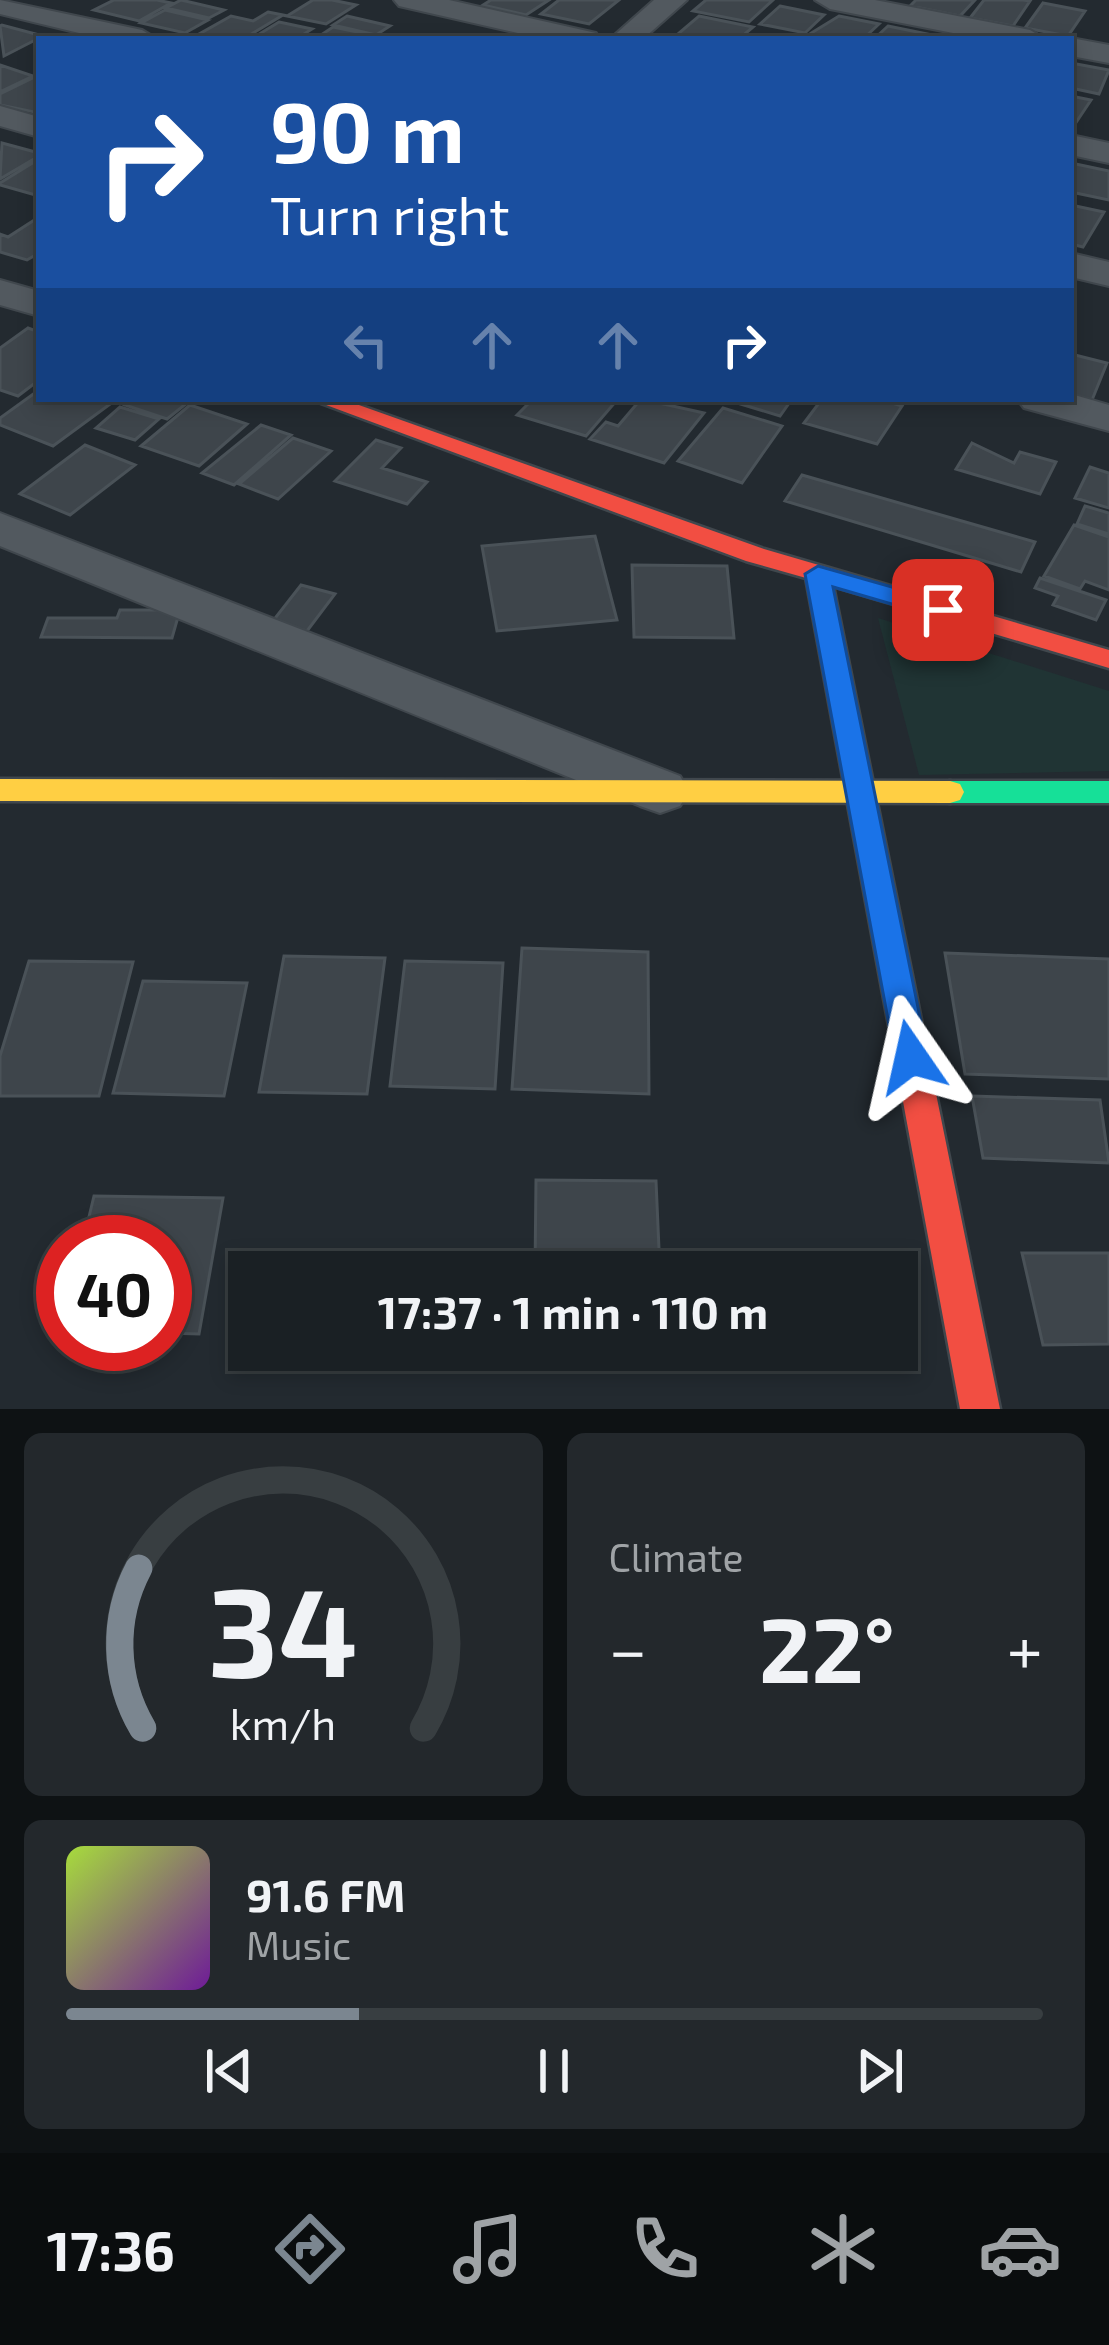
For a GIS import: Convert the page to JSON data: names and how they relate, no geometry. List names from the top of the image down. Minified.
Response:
{"page":{"turn":["90 m","Turn right"],"limit":"40","trip":"17:37 · 1 min · 110 m","tile":"Climate","heat":["−","22°","+"],"song":["91.6 FM","Music"],"tabs":"17:36","gauge":["34","km/h"]}}
